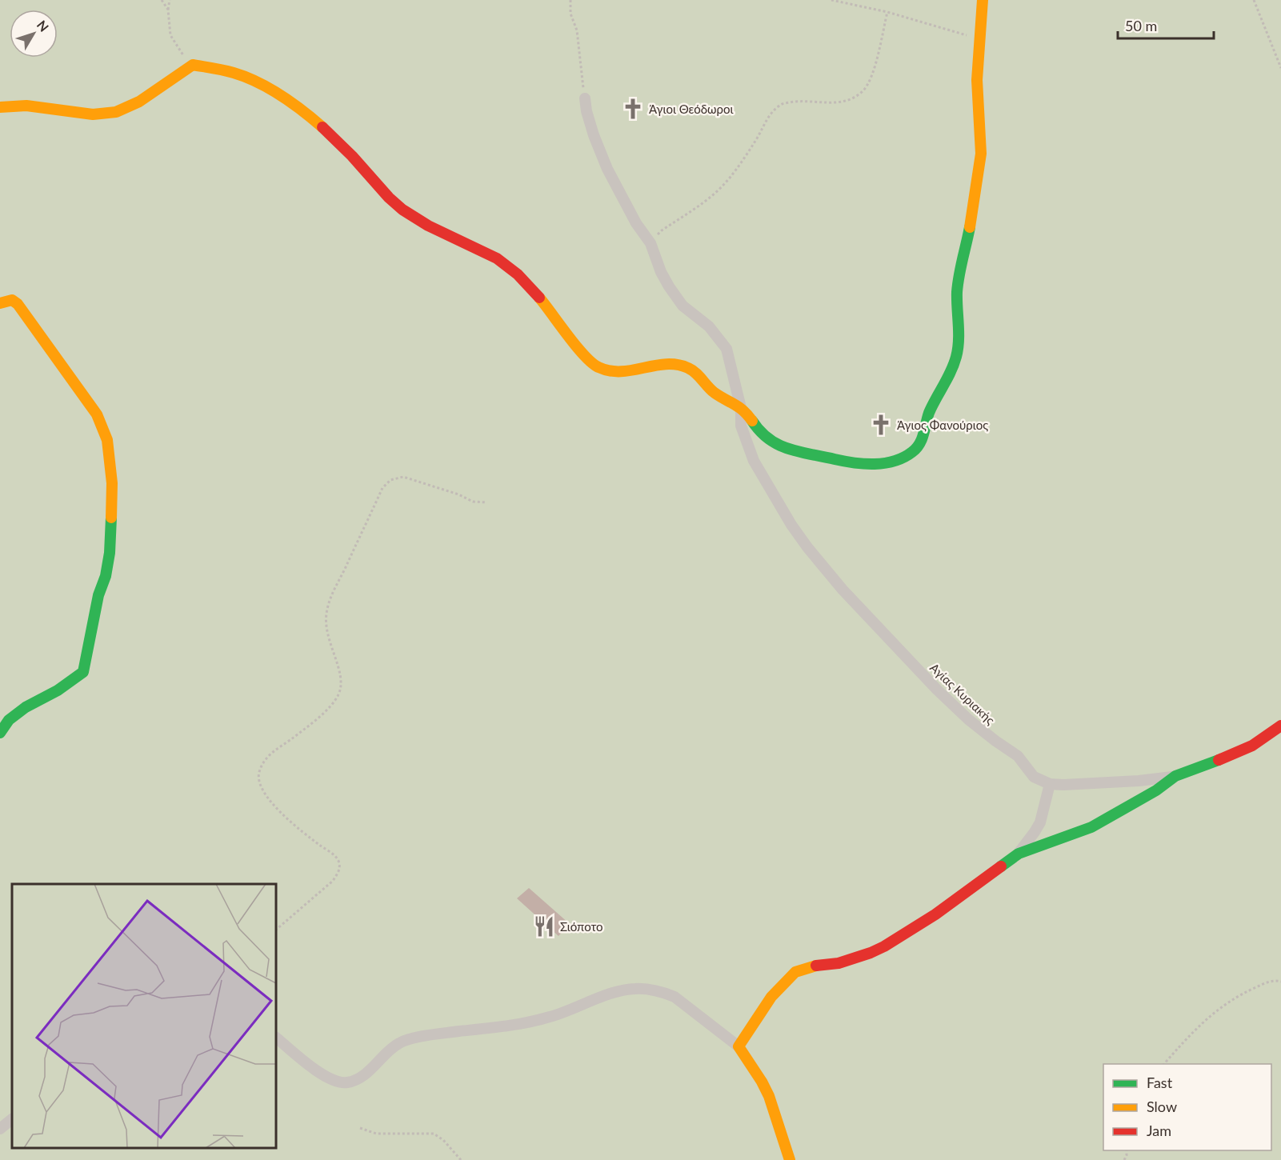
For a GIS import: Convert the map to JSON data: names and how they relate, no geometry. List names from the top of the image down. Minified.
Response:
{"streets":{"street":["Αγίας Κυριακής"]},"places":{"church":["Άγιοι Θεόδωροι","Άγιος Φανούριος"],"restaurant":["Σιόποτο"]},"legend":["Fast","Slow","Jam"],"scale_bar":"50 m","north":"top right"}
